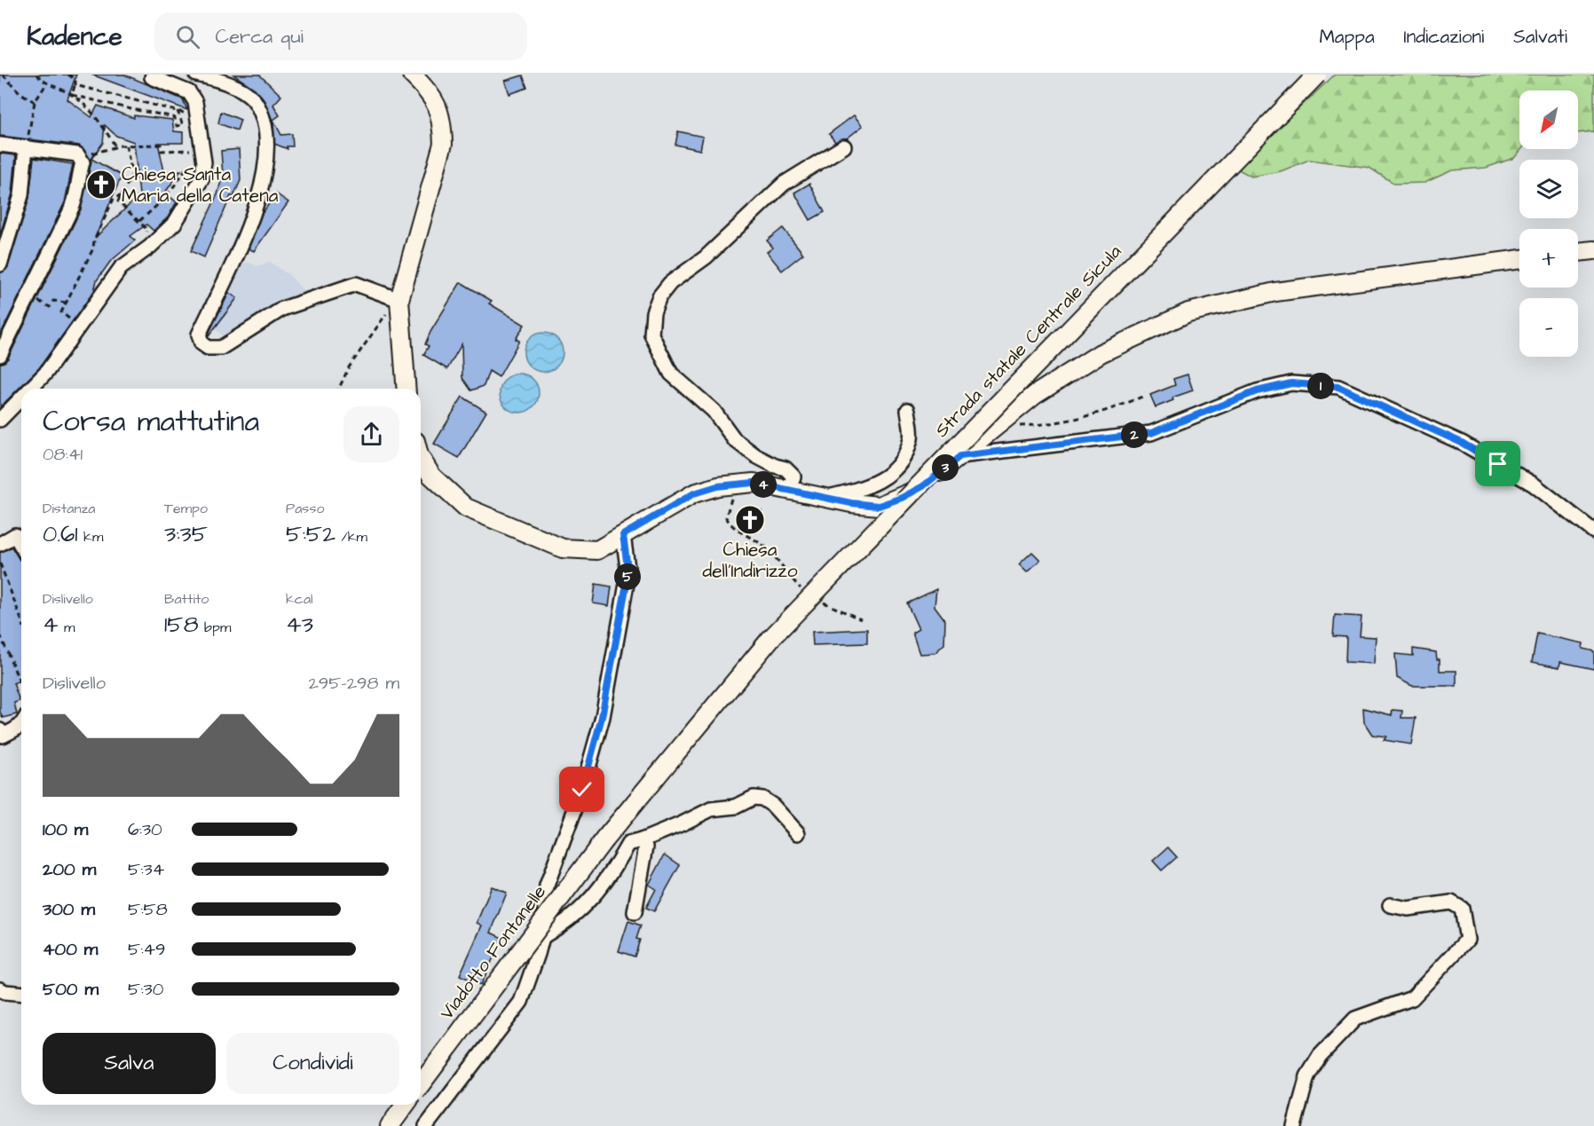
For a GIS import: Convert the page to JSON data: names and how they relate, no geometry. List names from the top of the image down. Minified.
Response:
{"streets":{"main road":["Strada statale Centrale Sicula","Viadotto Fontanelle"]},"crossings":[["Strada statale Centrale Sicula","Viadotto Fontanelle"]],"places":{"church":["Chiesa Santa Maria della Catena","Chiesa dell'Indirizzo"]},"north":"bottom left","page":{"header":"Kadence","search":"Cerca qui","nav":["Mappa","Indicazioni","Salvati"],"map_buttons":["+","−"],"pins":["1","2","3","4","5"],"heading":["Corsa mattutina","08:41"],"stats":[["Distanza","0.61 km"],["Tempo","3:35"],["Passo","5:52 /km"],["Dislivello","4 m"],["Battito","158 bpm"],["kcal","43"]],"chart":["Dislivello","295–298 m"],"list":[{"name":"100 m","note":"6:30"},{"name":"200 m","note":"5:34"},{"name":"300 m","note":"5:58"},{"name":"400 m","note":"5:49"},{"name":"500 m","note":"5:30"}],"buttons":["Salva","Condividi"]}}
